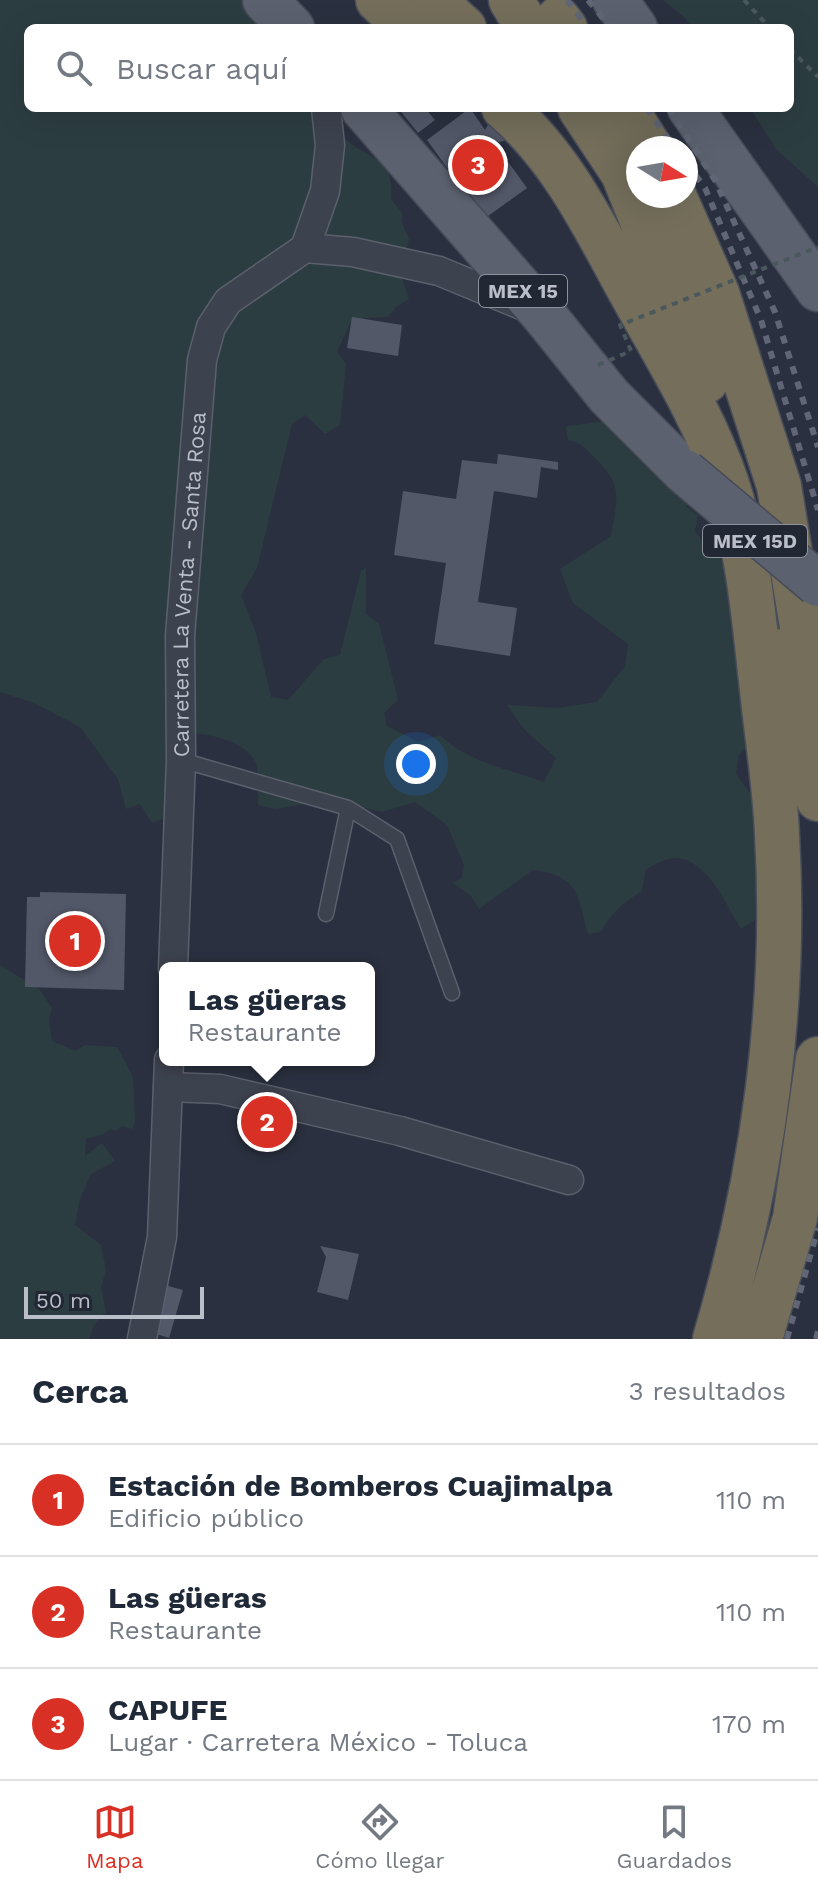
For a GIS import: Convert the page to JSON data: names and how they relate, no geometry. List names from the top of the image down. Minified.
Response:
{"streets":{"highway":["MEX 15D"],"main road":["MEX 15"],"street":["Carretera La Venta - Santa Rosa"]},"scale_bar":"50 m","north":"right","page":{"search":"Buscar aquí","pins":["3","1","2"],"popup":["Las güeras","Restaurante"],"scale":"50 m","heading":["Cerca","3 resultados"],"list":[{"mark":"1","name":"Estación de Bomberos Cuajimalpa","note":"Edificio público","value":"110 m"},{"mark":"2","name":"Las güeras","note":"Restaurante","value":"110 m"},{"mark":"3","name":"CAPUFE","note":"Lugar · Carretera México - Toluca","value":"170 m"}],"nav":["Mapa","Cómo llegar","Guardados"]}}
